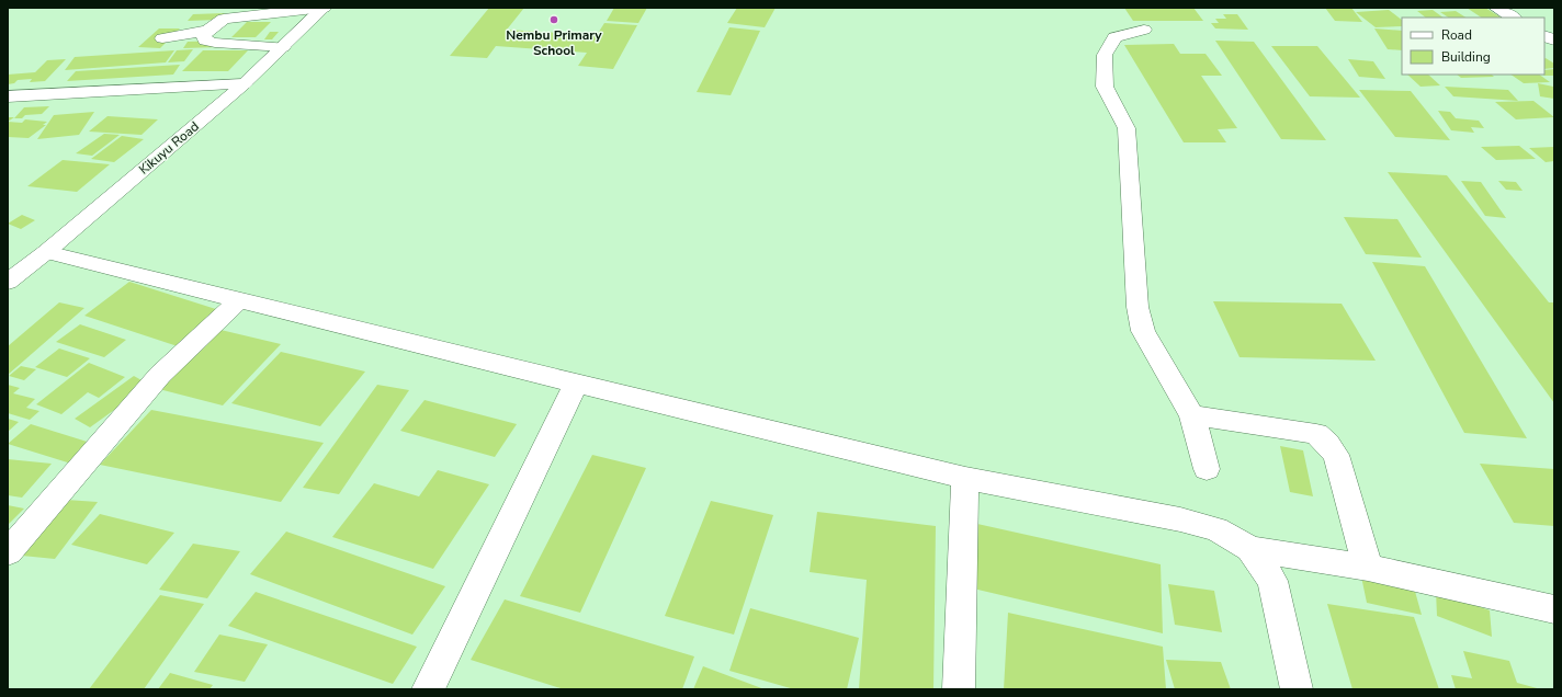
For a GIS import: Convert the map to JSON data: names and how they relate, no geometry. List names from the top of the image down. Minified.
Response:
{"streets":{"street":["Kikuyu Road"]},"places":["Nembu Primary School"],"legend":["Road","Building"]}
